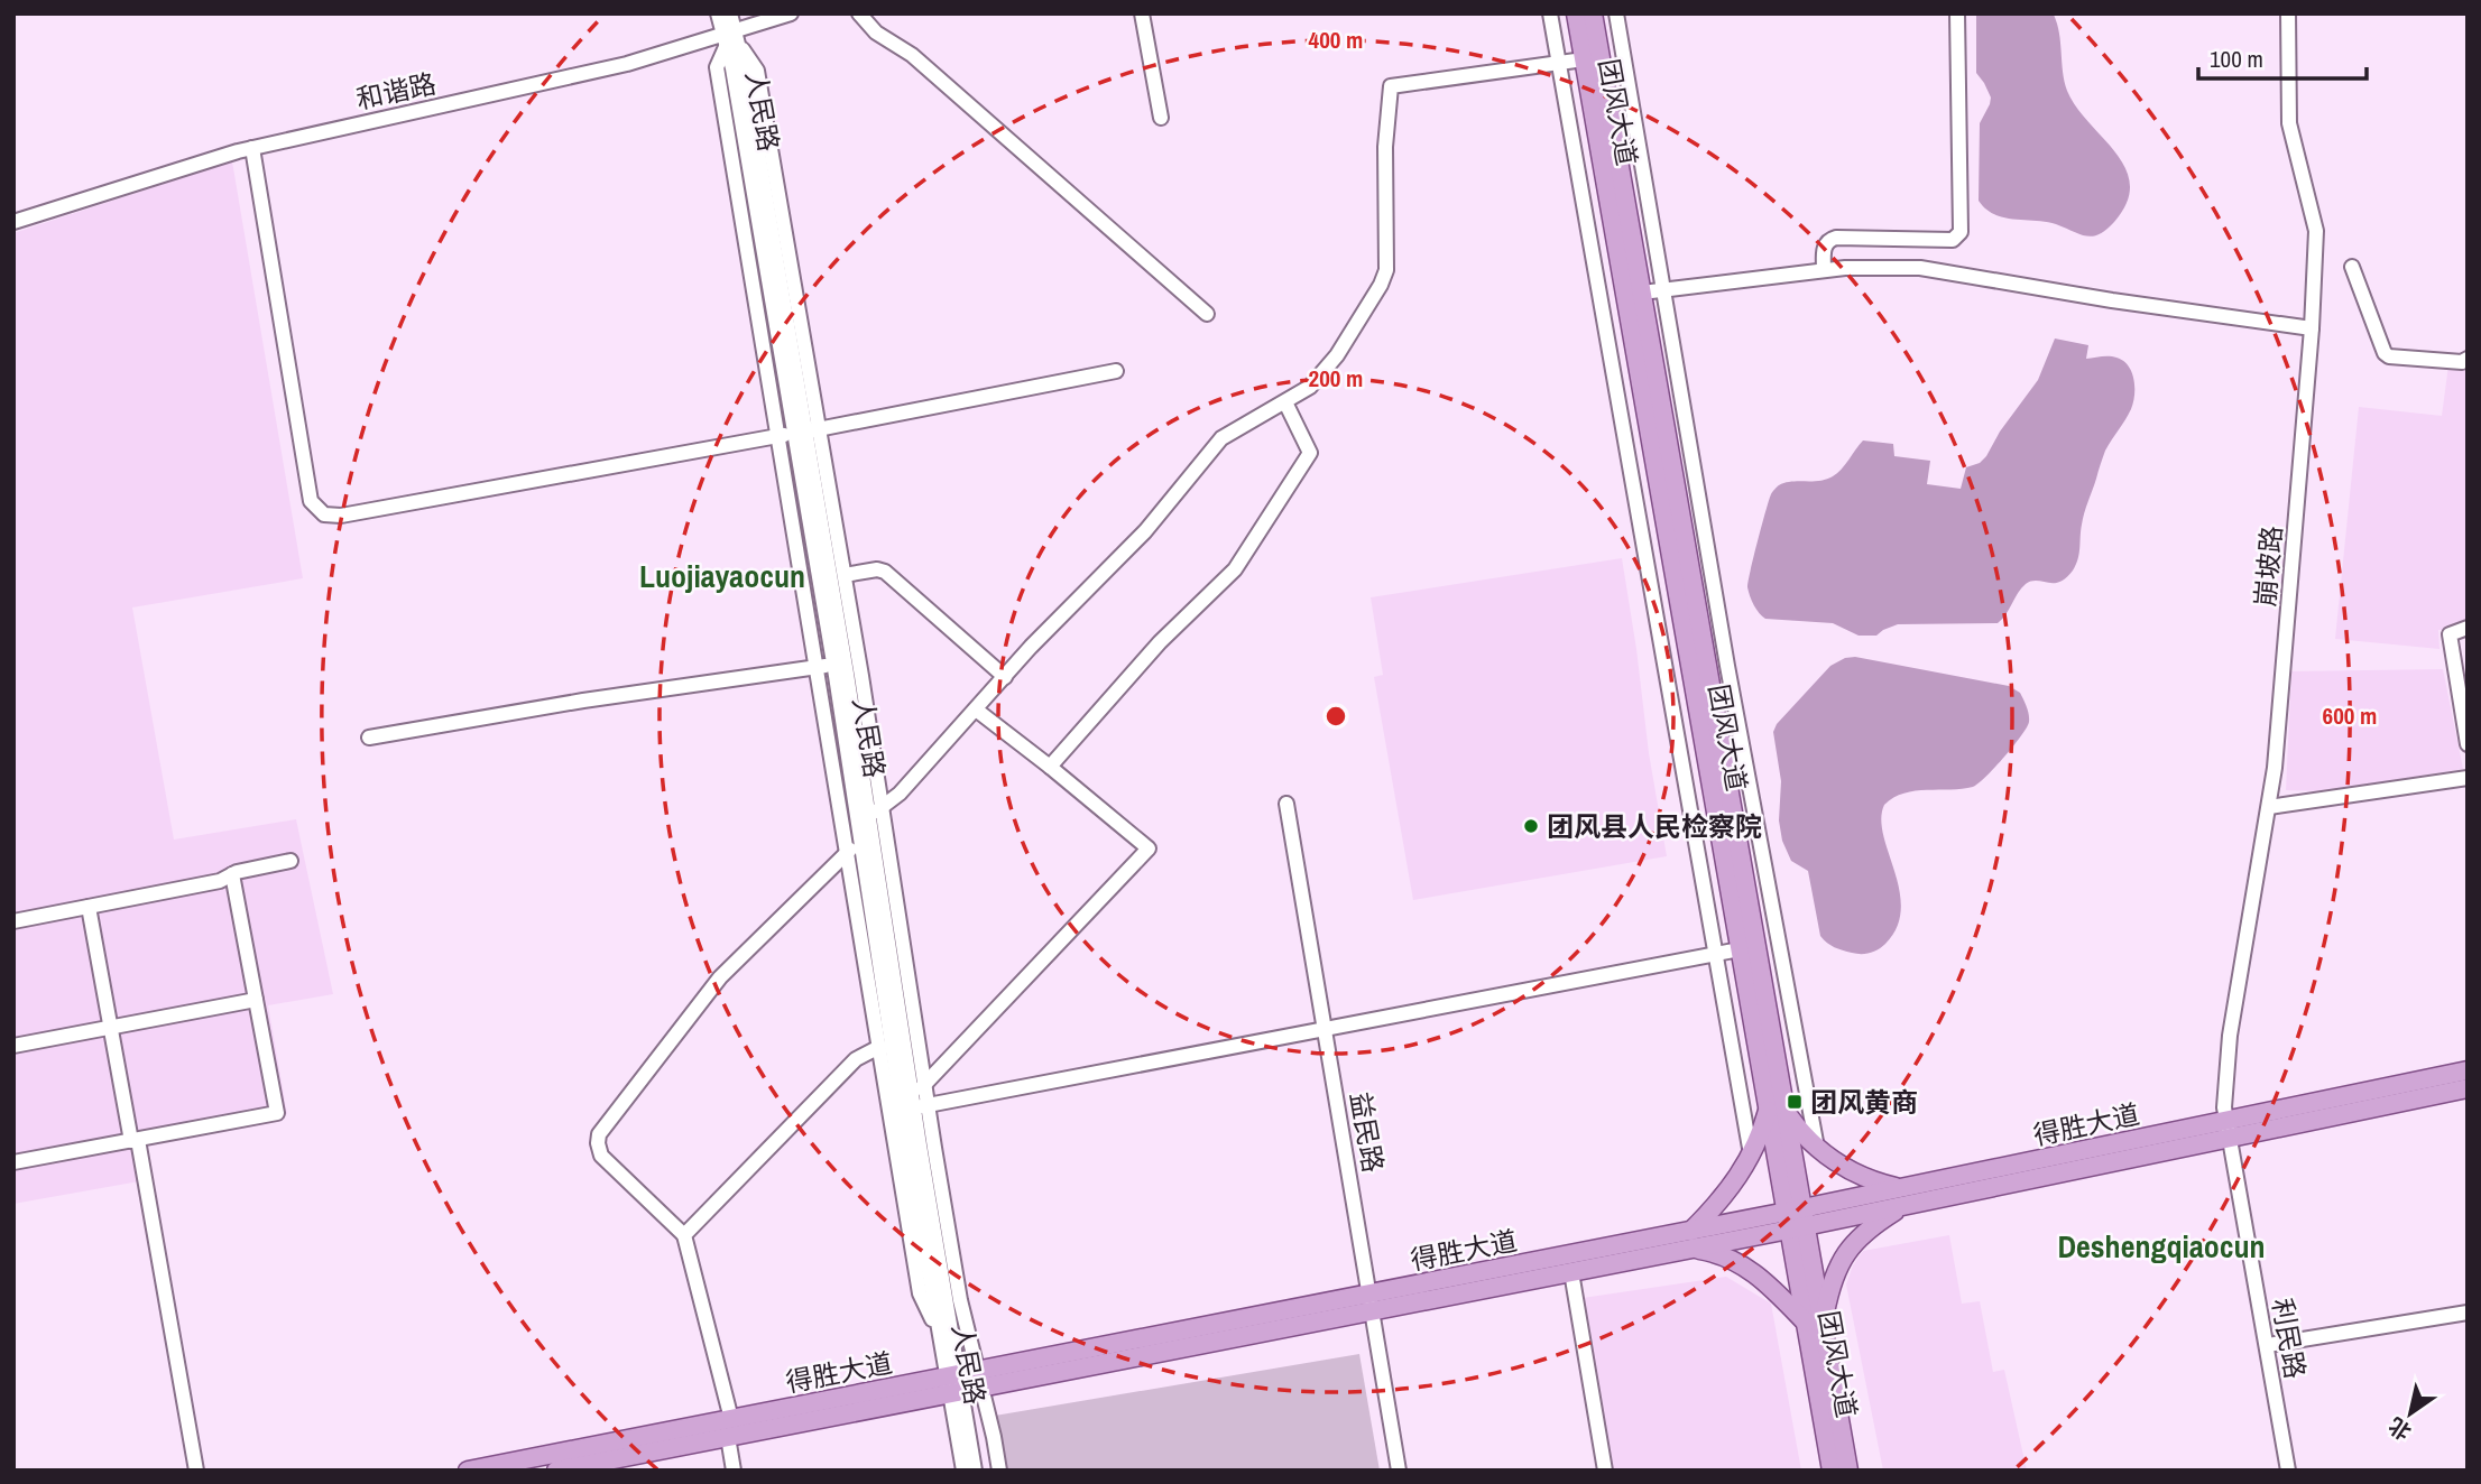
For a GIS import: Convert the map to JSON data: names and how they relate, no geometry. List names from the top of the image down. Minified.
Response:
{"streets":{"main road":["团风大道","得胜大道"],"street":["和谐路","人民路","崩坡路","益民路","利民路"]},"crossings":[["和谐路","人民路"],["人民路","得胜大道"],["团风大道","得胜大道"],["崩坡路","得胜大道"],["崩坡路","利民路"],["得胜大道","益民路"],["得胜大道","利民路"]],"districts":["Luojiayaocun","Deshengqiaocun"],"places":{"other":["团风县人民检察院"],"transit":["团风黄商"]},"scale_bar":"100 m","north":"bottom left","rings":["400 m","200 m","600 m"]}
